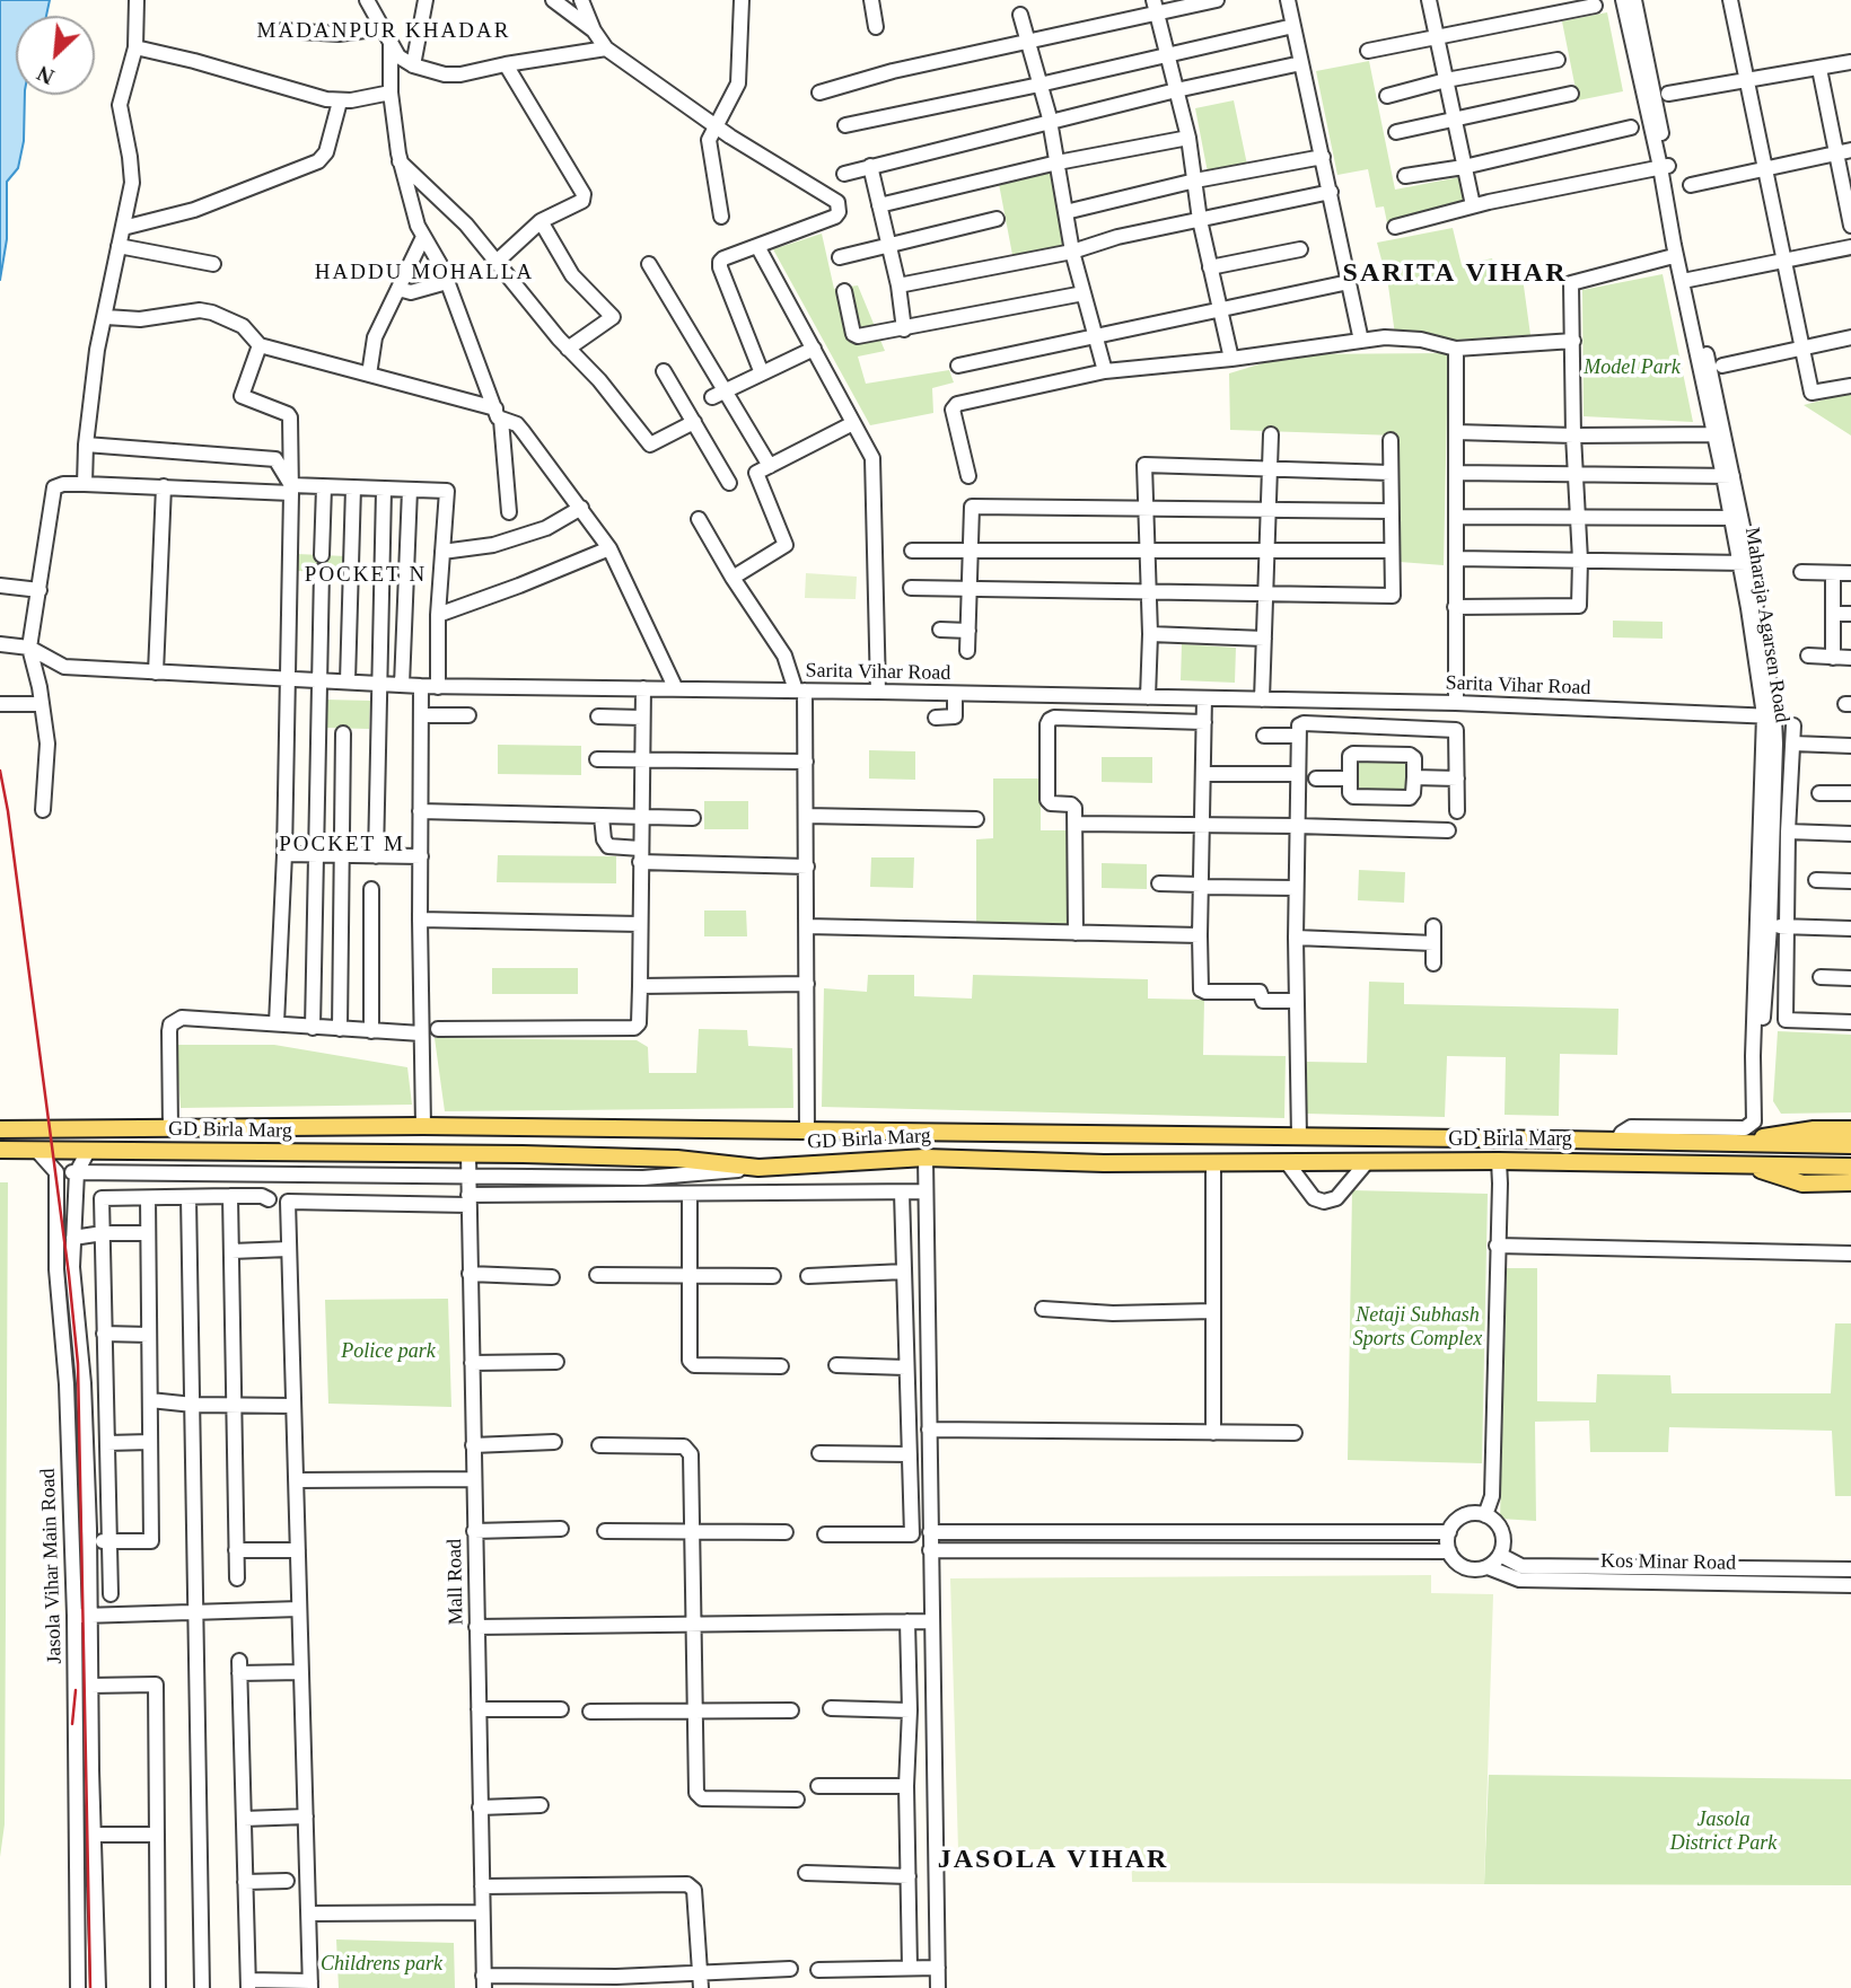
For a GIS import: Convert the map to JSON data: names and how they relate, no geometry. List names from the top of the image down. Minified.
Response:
{"streets":{"main road":["GD Birla Marg"],"street":["Maharaja Agarsen Road","Sarita Vihar Road","Kos Minar Road","Jasola Vihar Main Road","Mall Road"]},"crossings":[["Maharaja Agarsen Road","Sarita Vihar Road"],["Maharaja Agarsen Road","GD Birla Marg"],["GD Birla Marg","Jasola Vihar Main Road"],["GD Birla Marg","Mall Road"]],"districts":["MADANPUR KHADAR","HADDU MOHALLA","SARITA VIHAR","POCKET N","POCKET M","JASOLA VIHAR"],"parks":["Model Park","Netaji Subhash Sports Complex","Police park","Jasola District Park","Childrens park"],"north":"bottom left"}
